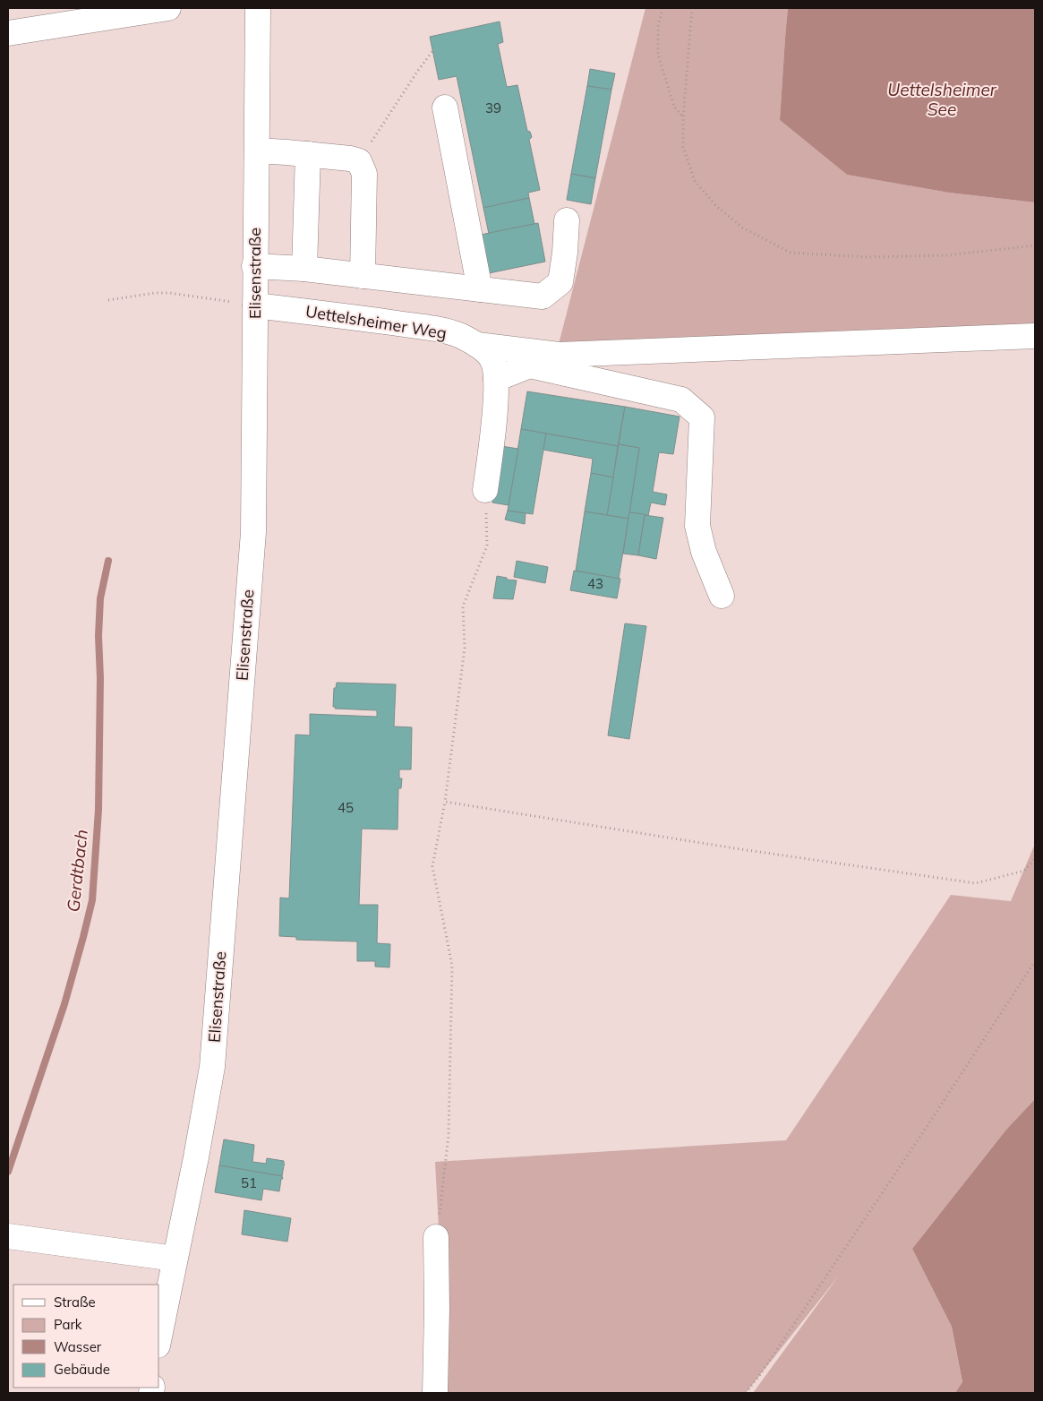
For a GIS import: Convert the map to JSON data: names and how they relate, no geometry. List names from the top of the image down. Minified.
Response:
{"streets":{"street":["Elisenstraße","Uettelsheimer Weg"]},"crossings":[["Elisenstraße","Uettelsheimer Weg"]],"water":["Uettelsheimer See","Gerdtbach"],"house_numbers":["39","43","45","51"],"legend":["Straße","Park","Wasser","Gebäude"]}
